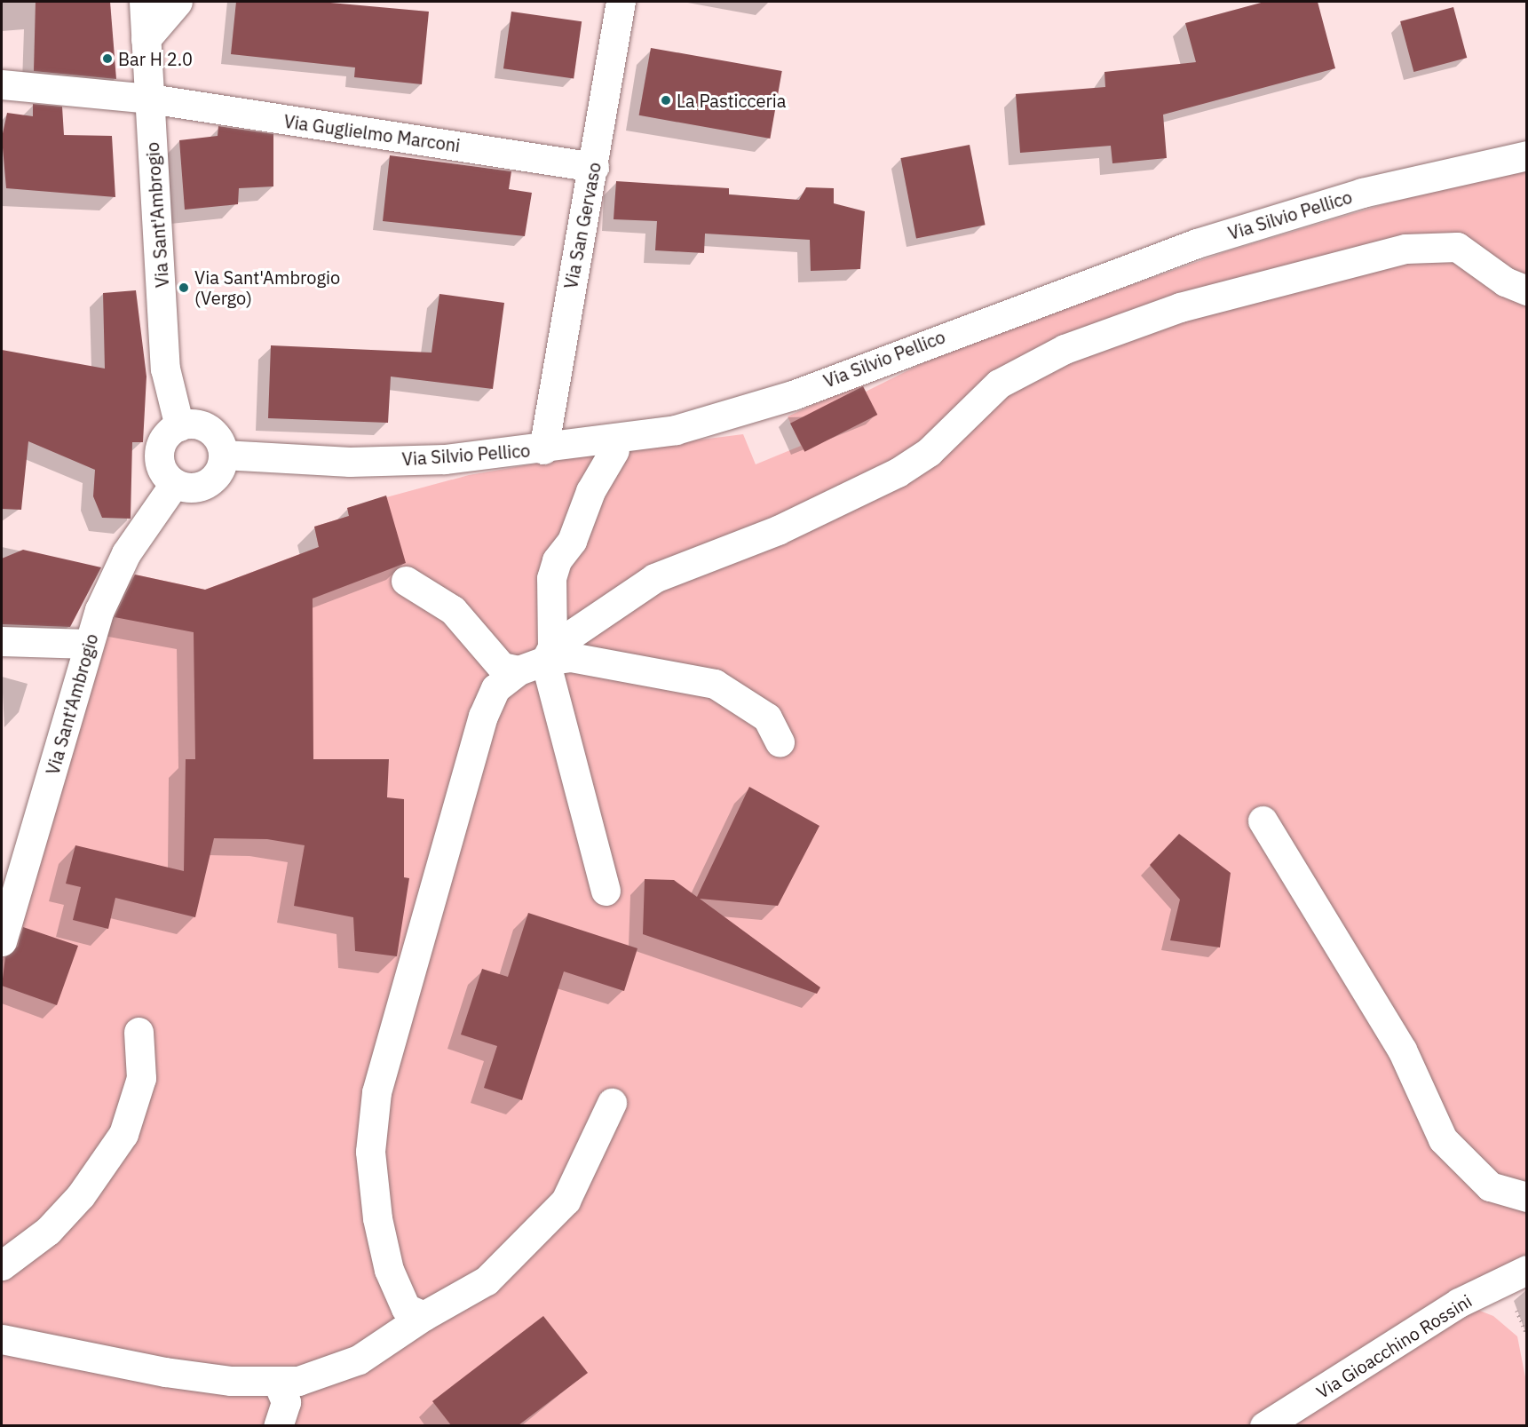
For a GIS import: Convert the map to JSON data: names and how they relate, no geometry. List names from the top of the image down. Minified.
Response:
{"streets":{"street":["Via Guglielmo Marconi","Via Sant'Ambrogio","Via Silvio Pellico","Via San Gervaso","Via Gioacchino Rossini"]},"crossings":[["Via Guglielmo Marconi","Via Sant'Ambrogio"],["Via Guglielmo Marconi","Via San Gervaso"],["Via Sant'Ambrogio","Via Silvio Pellico"],["Via Silvio Pellico","Via San Gervaso"]],"places":["Bar H 2.0","La Pasticceria","Via Sant'Ambrogio (Vergo)"]}
